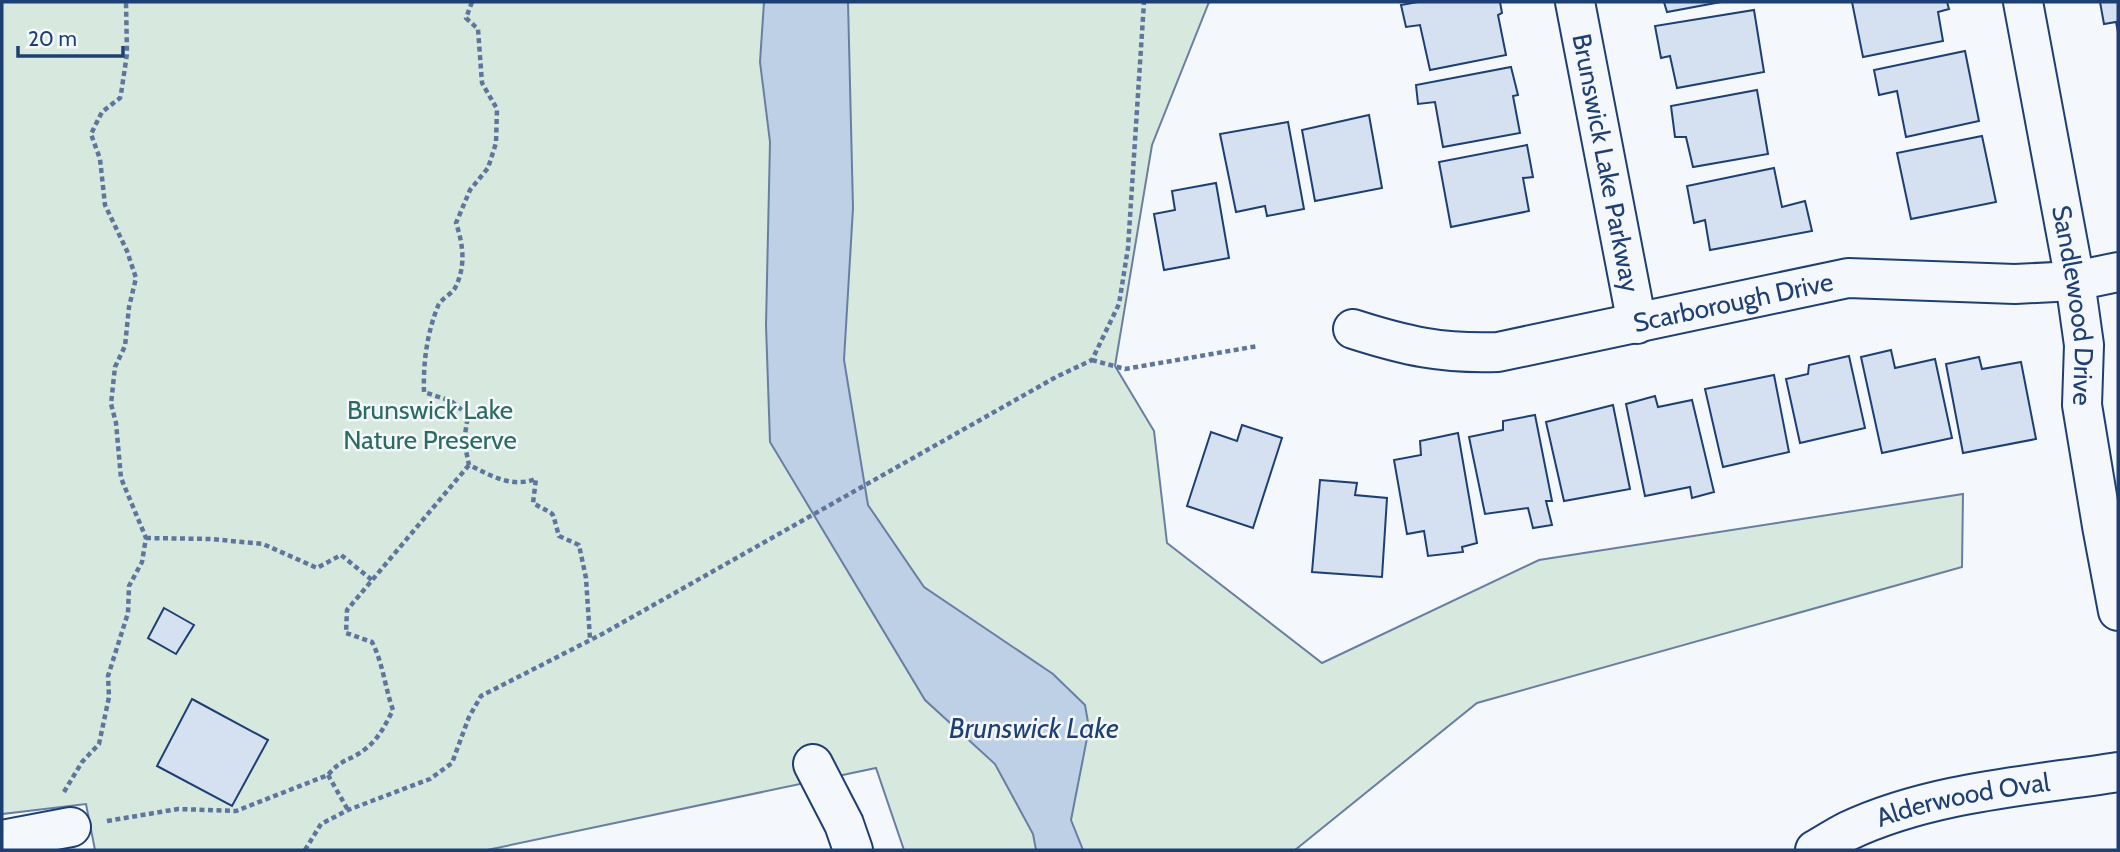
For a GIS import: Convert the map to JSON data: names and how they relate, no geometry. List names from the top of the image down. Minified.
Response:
{"streets":{"street":["Brunswick Lake Parkway","Scarborough Drive","Sandlewood Drive","Alderwood Oval"]},"crossings":[["Brunswick Lake Parkway","Scarborough Drive"],["Scarborough Drive","Sandlewood Drive"]],"water":["Brunswick Lake"],"parks":["Brunswick Lake Nature Preserve"],"scale_bar":"20 m"}
